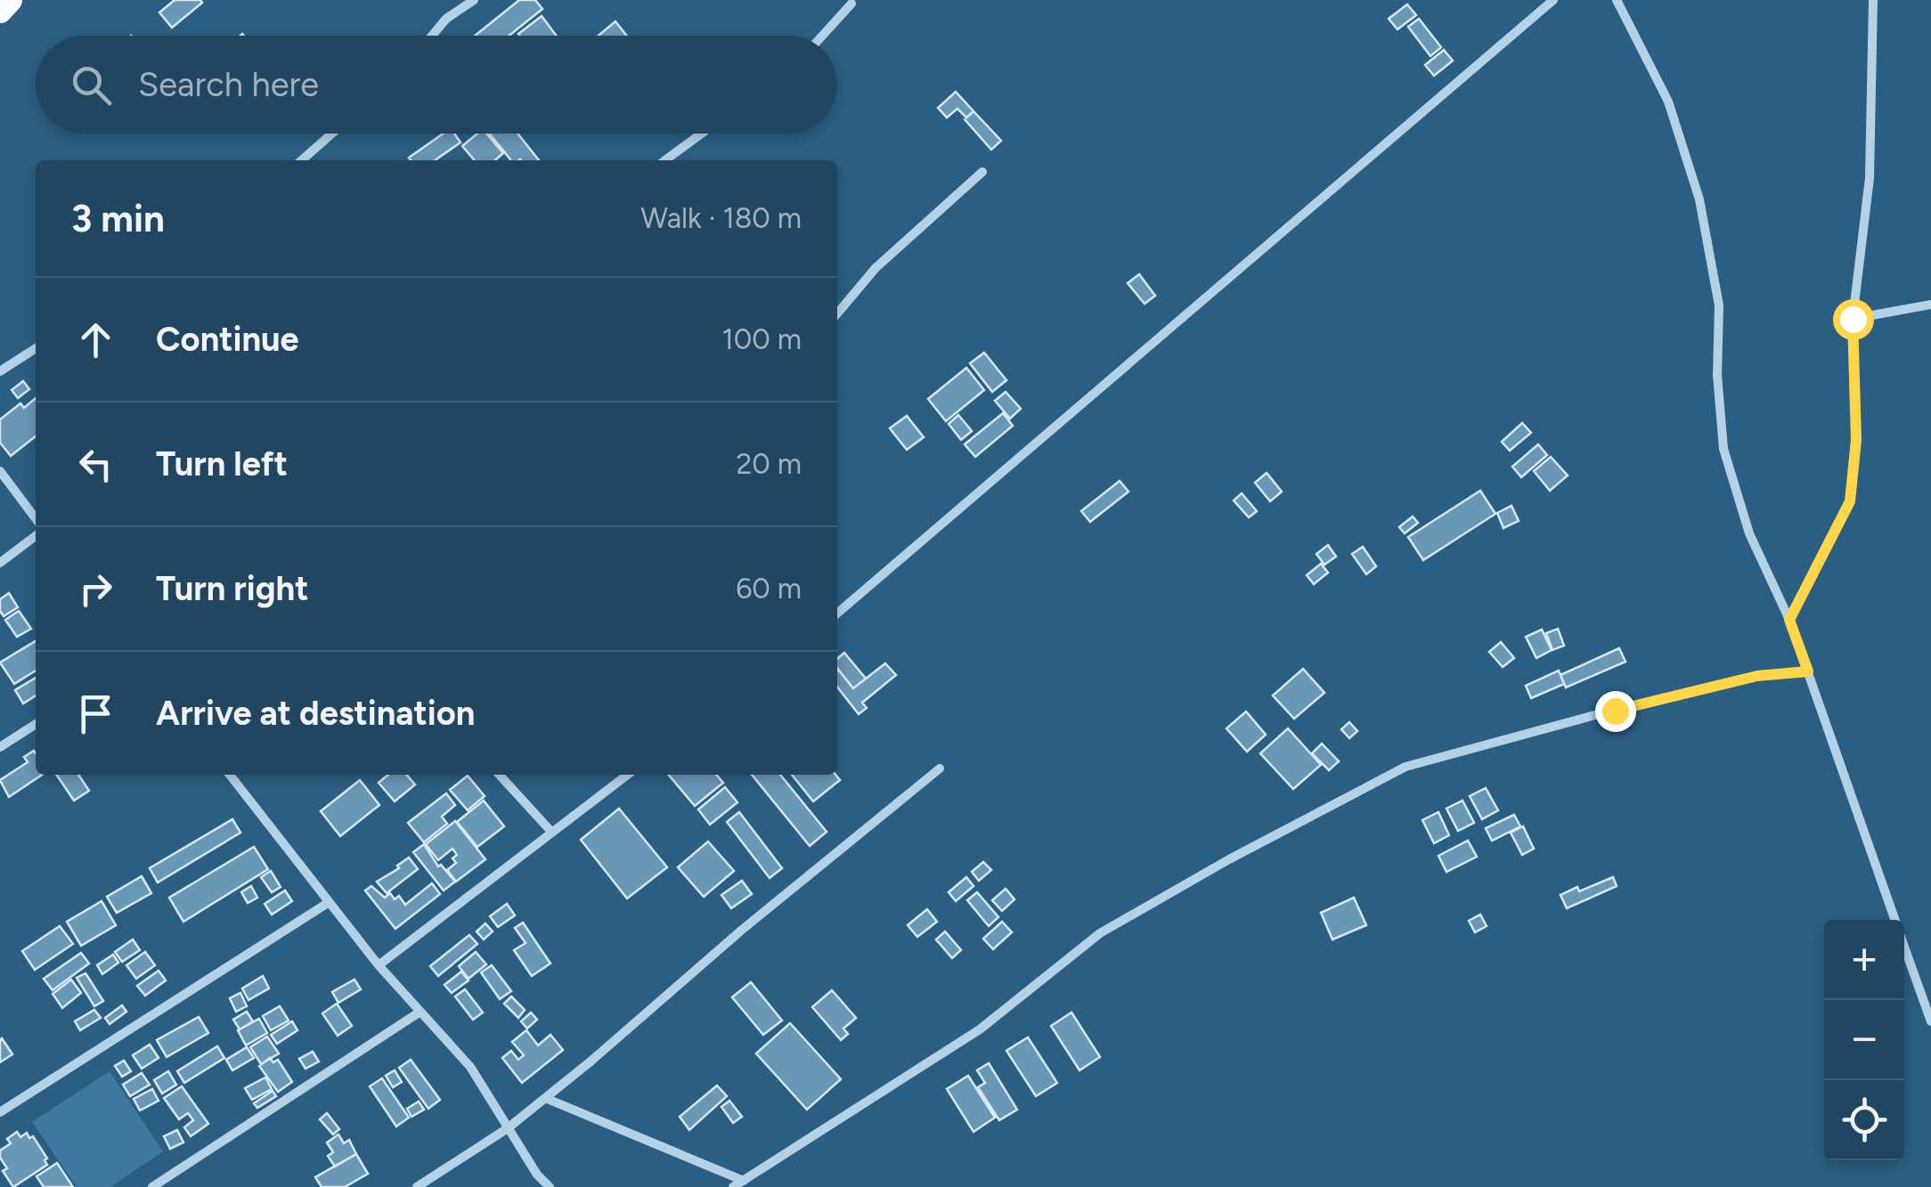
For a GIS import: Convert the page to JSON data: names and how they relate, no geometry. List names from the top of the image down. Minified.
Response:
{"page":{"search":"Search here","heading":["3 min","Walk · 180 m"],"list":[["Continue","100 m"],["Turn left","20 m"],["Turn right","60 m"],"Arrive at destination"],"map_buttons":["+","−"]}}
